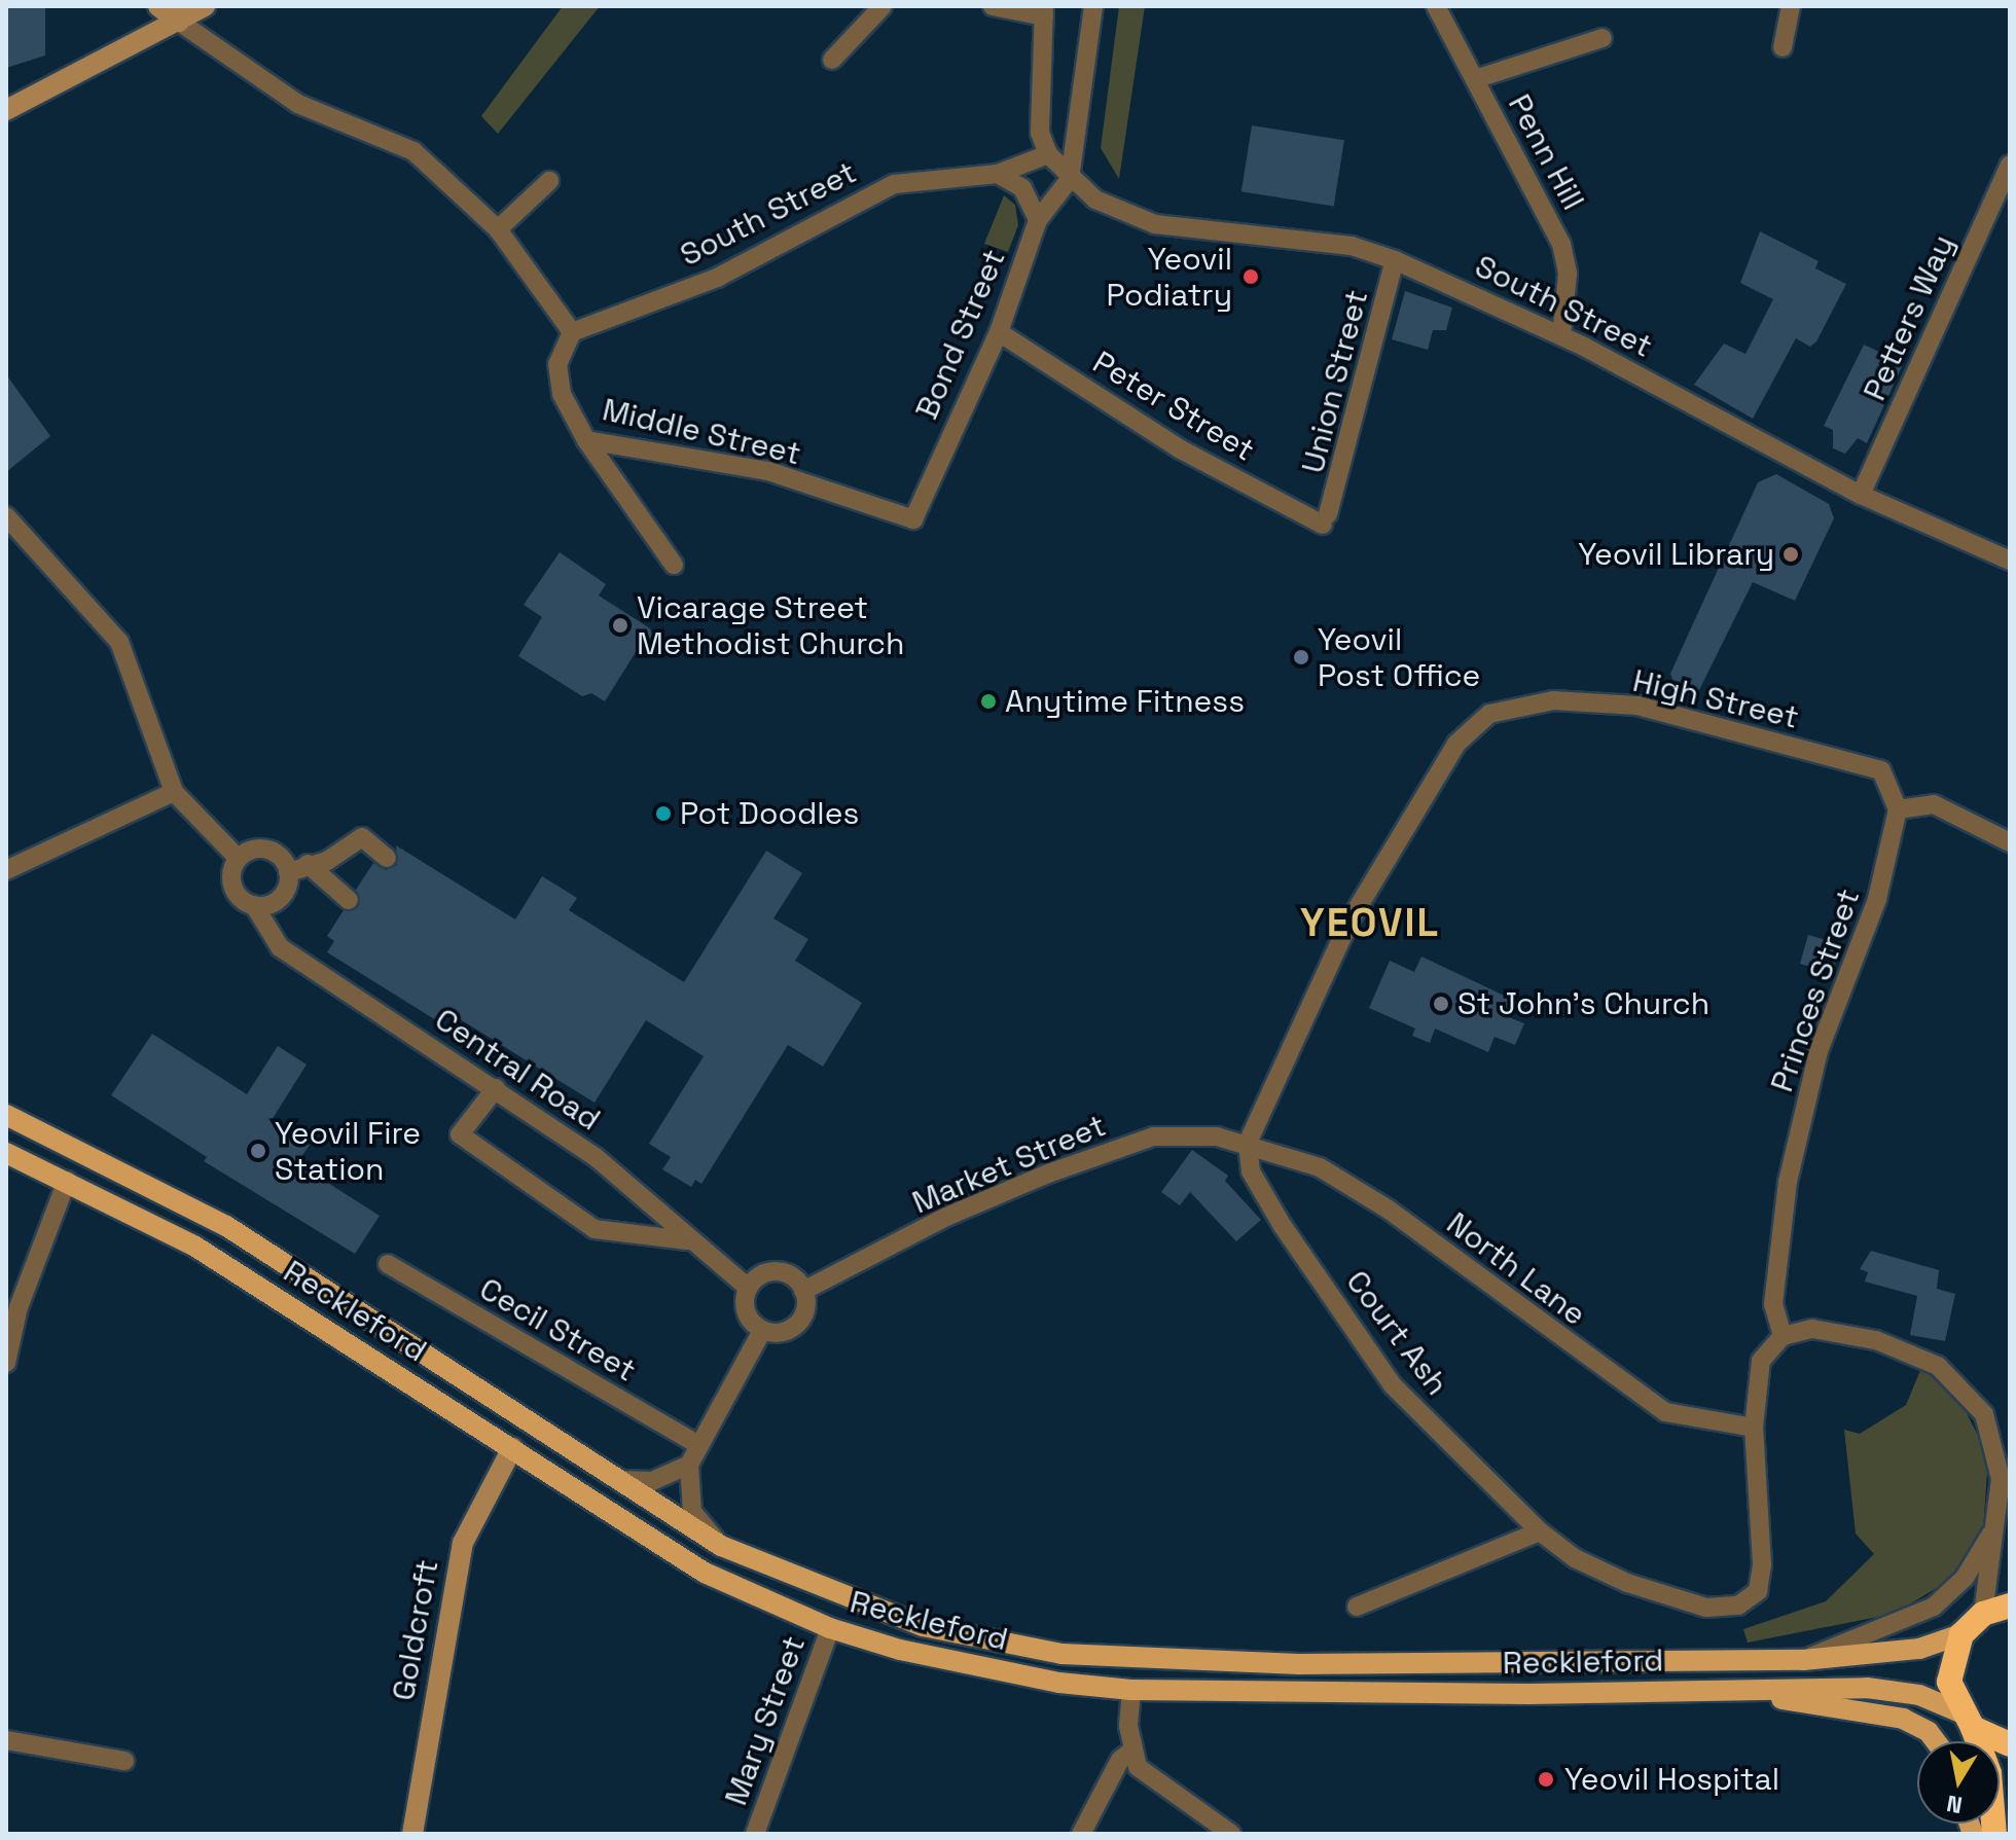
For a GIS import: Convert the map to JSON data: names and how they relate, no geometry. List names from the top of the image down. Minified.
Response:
{"streets":{"main road":["Reckleford"],"street":["Penn Hill","South Street","Petters Way","Bond Street","Union Street","Peter Street","Middle Street","High Street","Princes Street","Central Road","Market Street","North Lane","Cecil Street","Court Ash","Goldcroft","Mary Street"]},"crossings":[["Penn Hill","South Street"],["South Street","Petters Way"],["South Street","Bond Street"],["South Street","Union Street"],["South Street","Middle Street"],["Bond Street","Peter Street"],["Bond Street","Middle Street"],["Union Street","Peter Street"],["High Street","Princes Street"],["High Street","Market Street"],["High Street","North Lane"],["High Street","Court Ash"],["Princes Street","Court Ash"],["Central Road","Market Street"],["Market Street","North Lane"],["Market Street","Court Ash"],["North Lane","Court Ash"],["Reckleford","Goldcroft"],["Reckleford","Mary Street"]],"districts":["YEOVIL"],"places":["Yeovil Podiatry","Yeovil Library","Vicarage Street Methodist Church","Yeovil Post Office","Anytime Fitness","Pot Doodles","St John's Church","Yeovil Fire Station","Yeovil Hospital"],"north":"bottom"}
